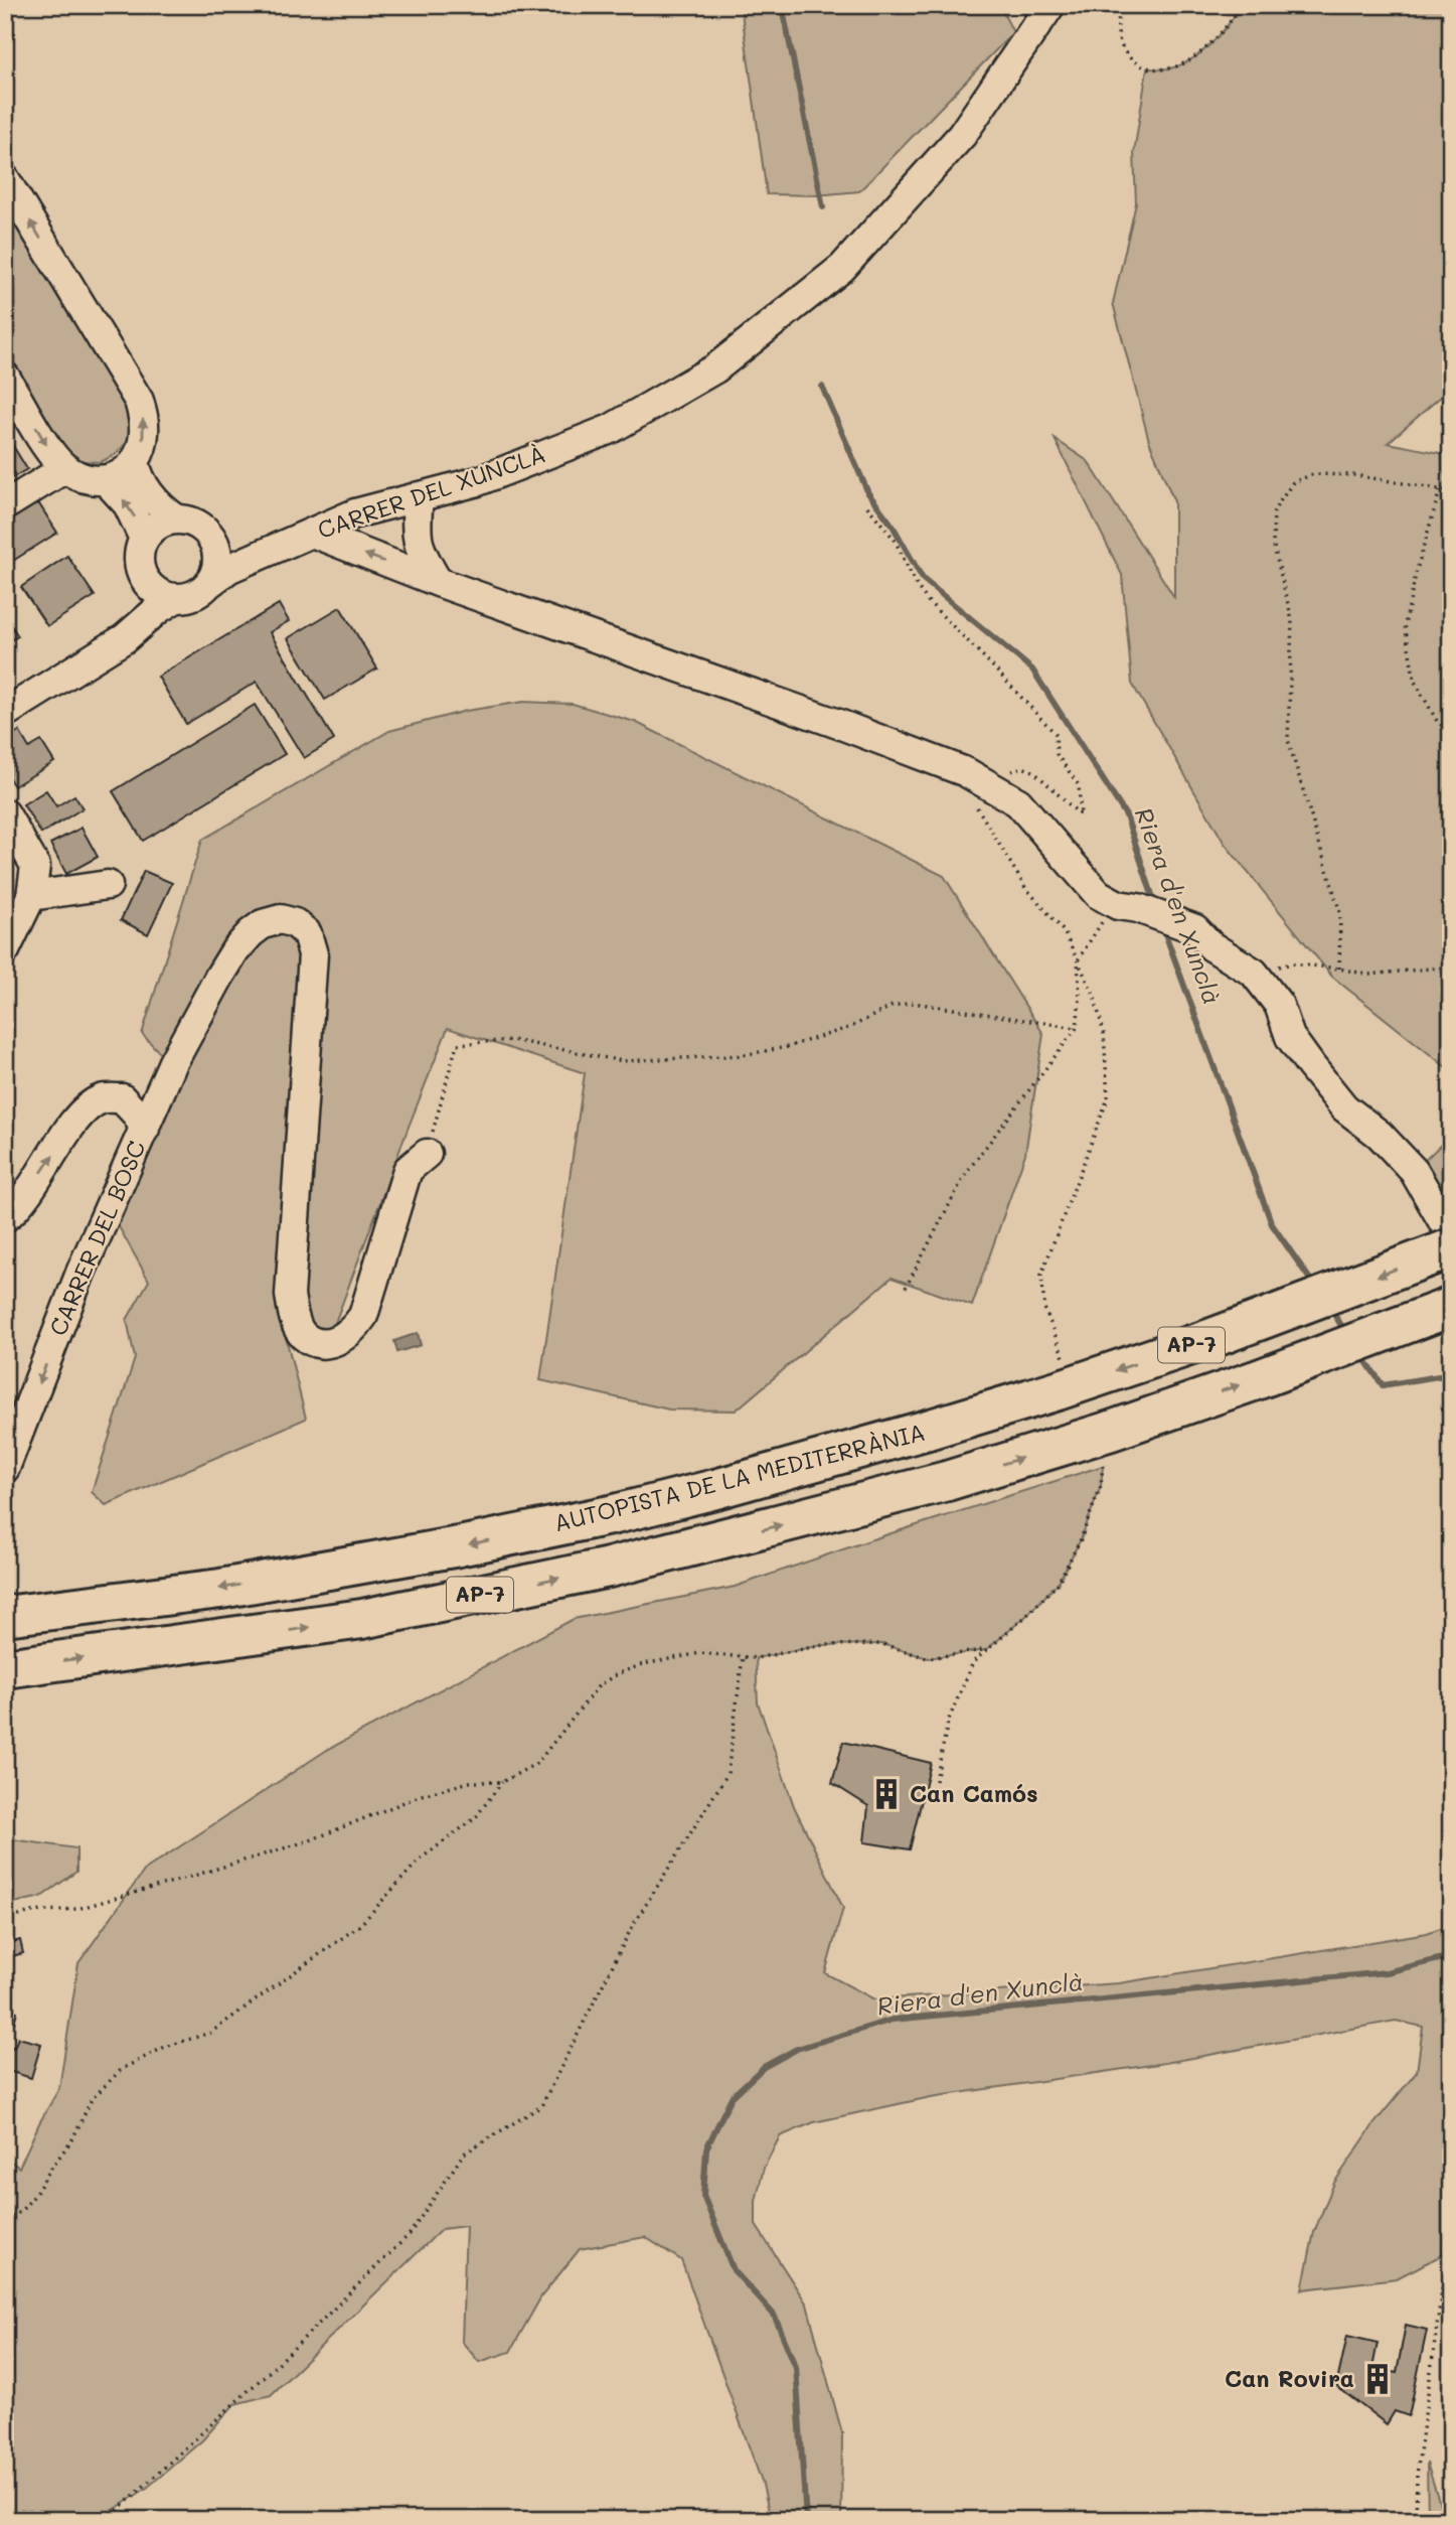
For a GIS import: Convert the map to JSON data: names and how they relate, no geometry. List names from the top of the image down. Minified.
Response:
{"streets":{"highway":["AP-7","AUTOPISTA DE LA MEDITERRÀNIA"],"street":["CARRER DEL XUNCLÀ","CARRER DEL BOSC"]},"water":["Riera d'en Xunclà"],"places":{"building":["Can Camós","Can Rovira"]}}
